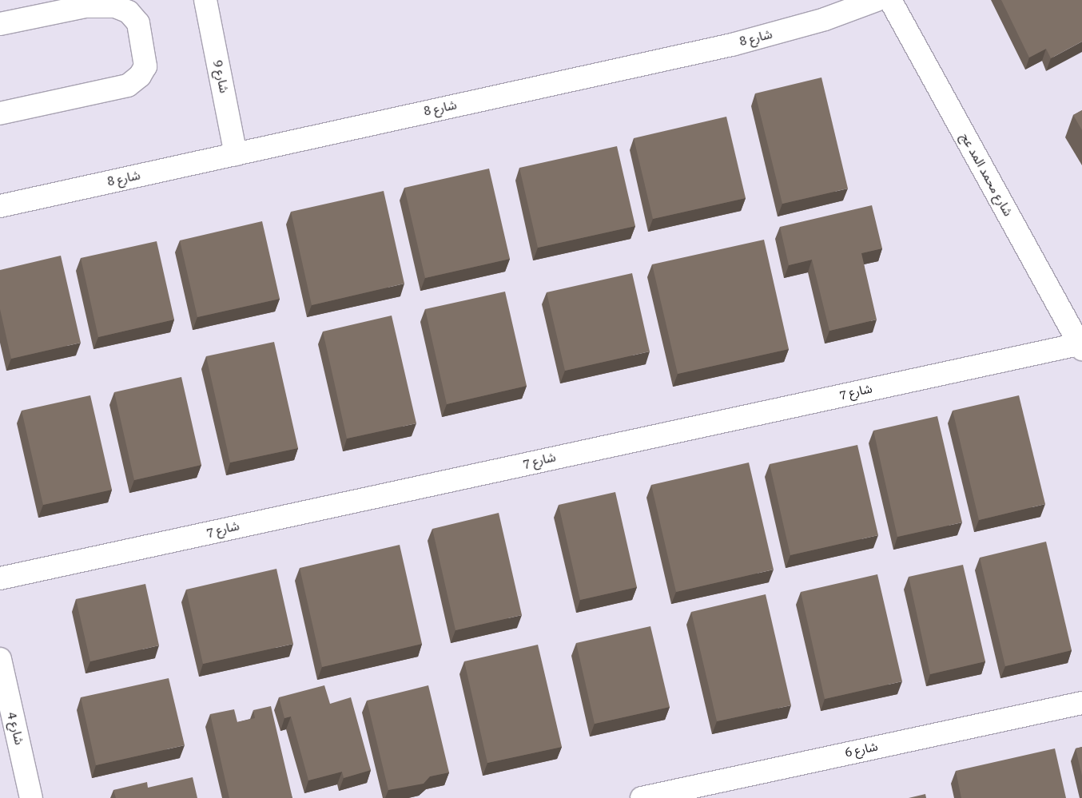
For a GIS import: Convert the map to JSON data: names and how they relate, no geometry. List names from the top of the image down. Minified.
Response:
{"streets":{"street":["شارع 8","شارع 9","شارع محمد المد عج","شارع 7","شارع 4","شارع 6"]},"crossings":[["شارع 8","شارع 9"],["شارع محمد المد عج","شارع 7"]]}
